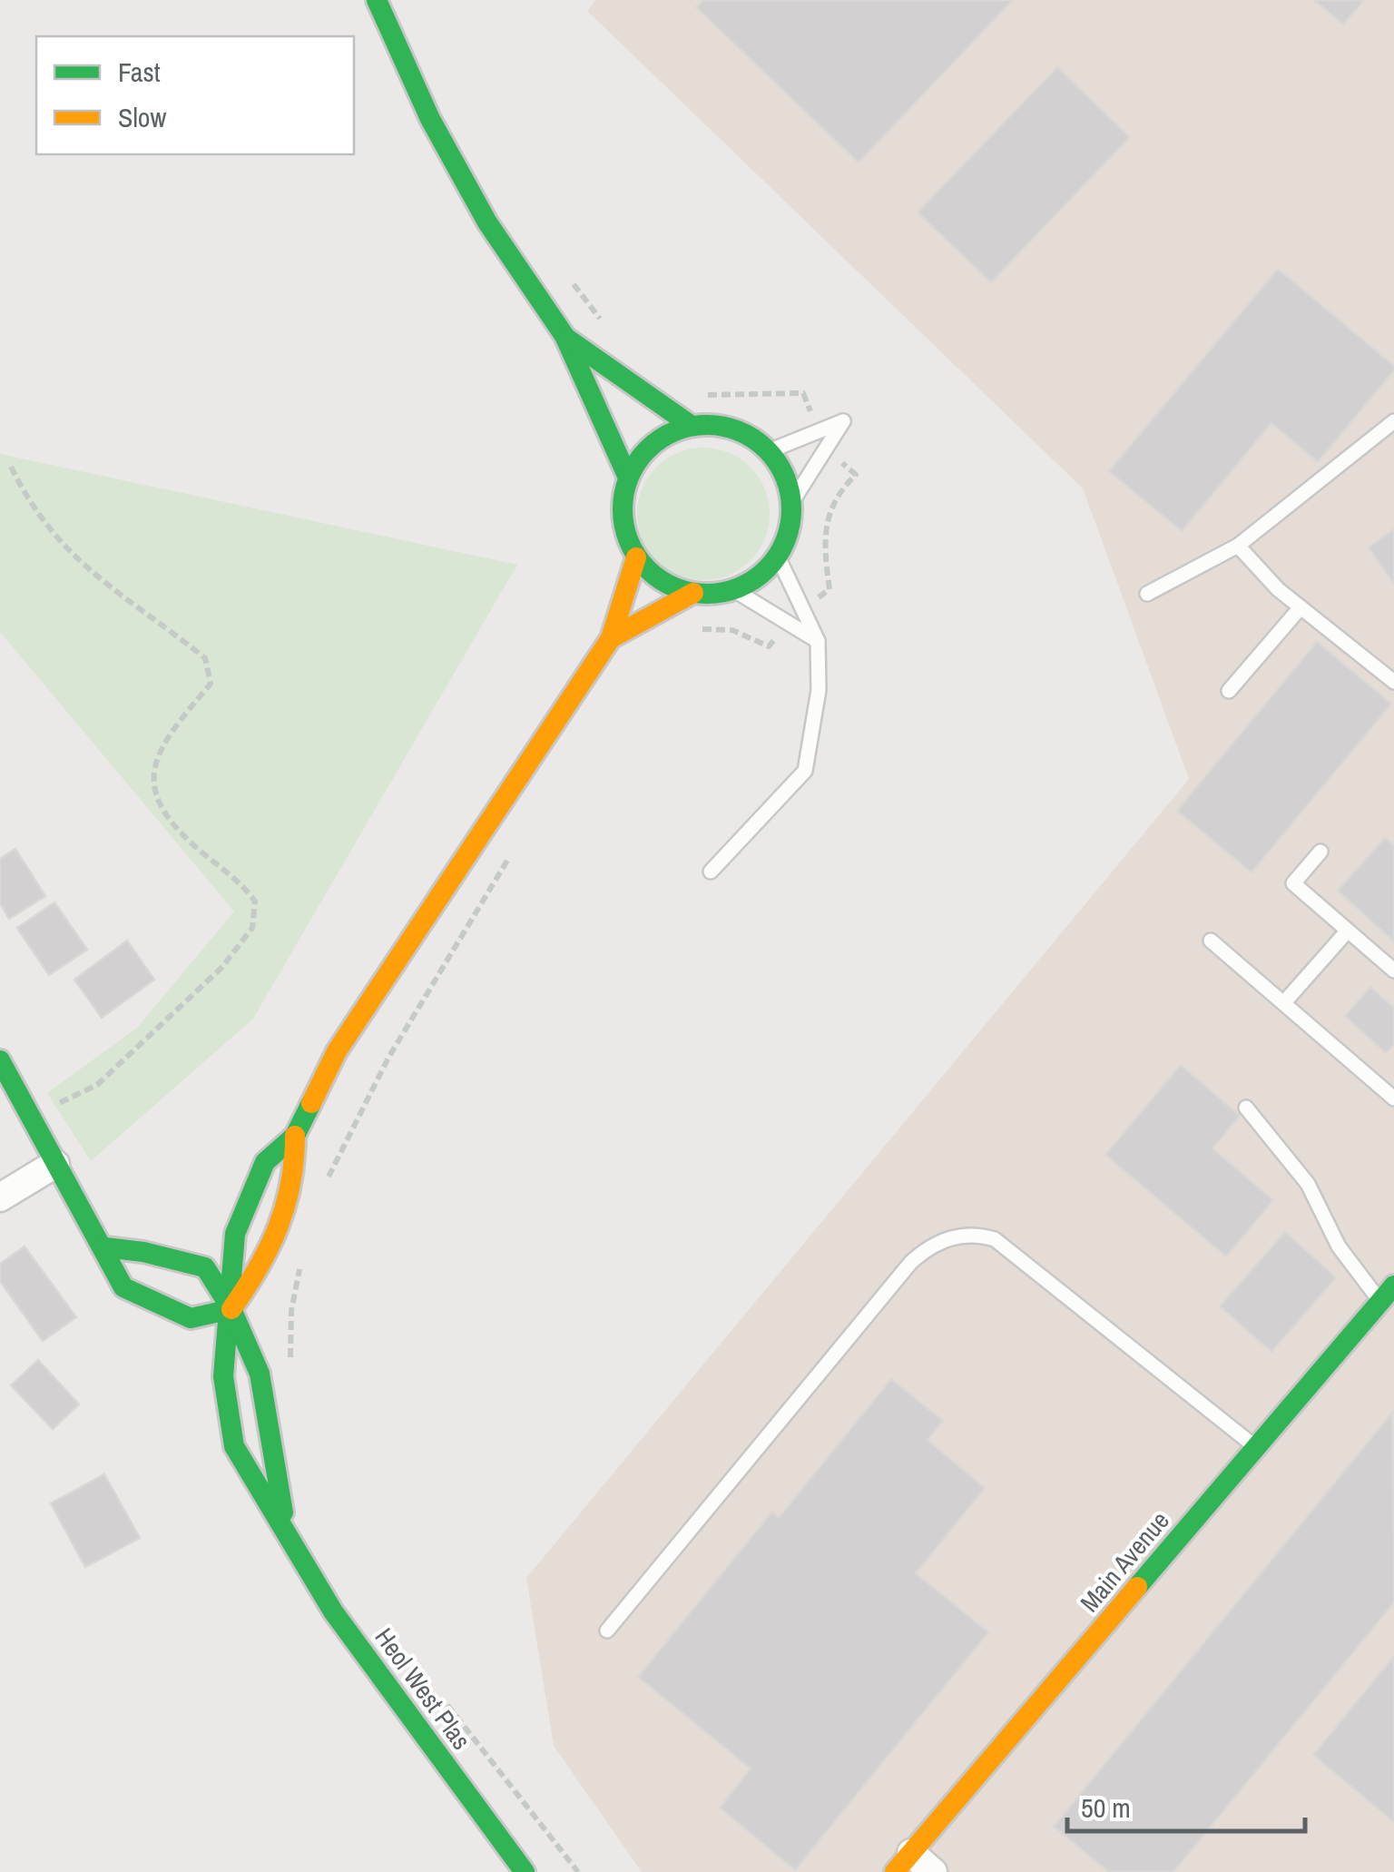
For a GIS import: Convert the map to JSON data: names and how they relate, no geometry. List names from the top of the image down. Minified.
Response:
{"streets":{"street":["Main Avenue","Heol West Plas"]},"legend":["Fast","Slow"],"scale_bar":"50 m"}
